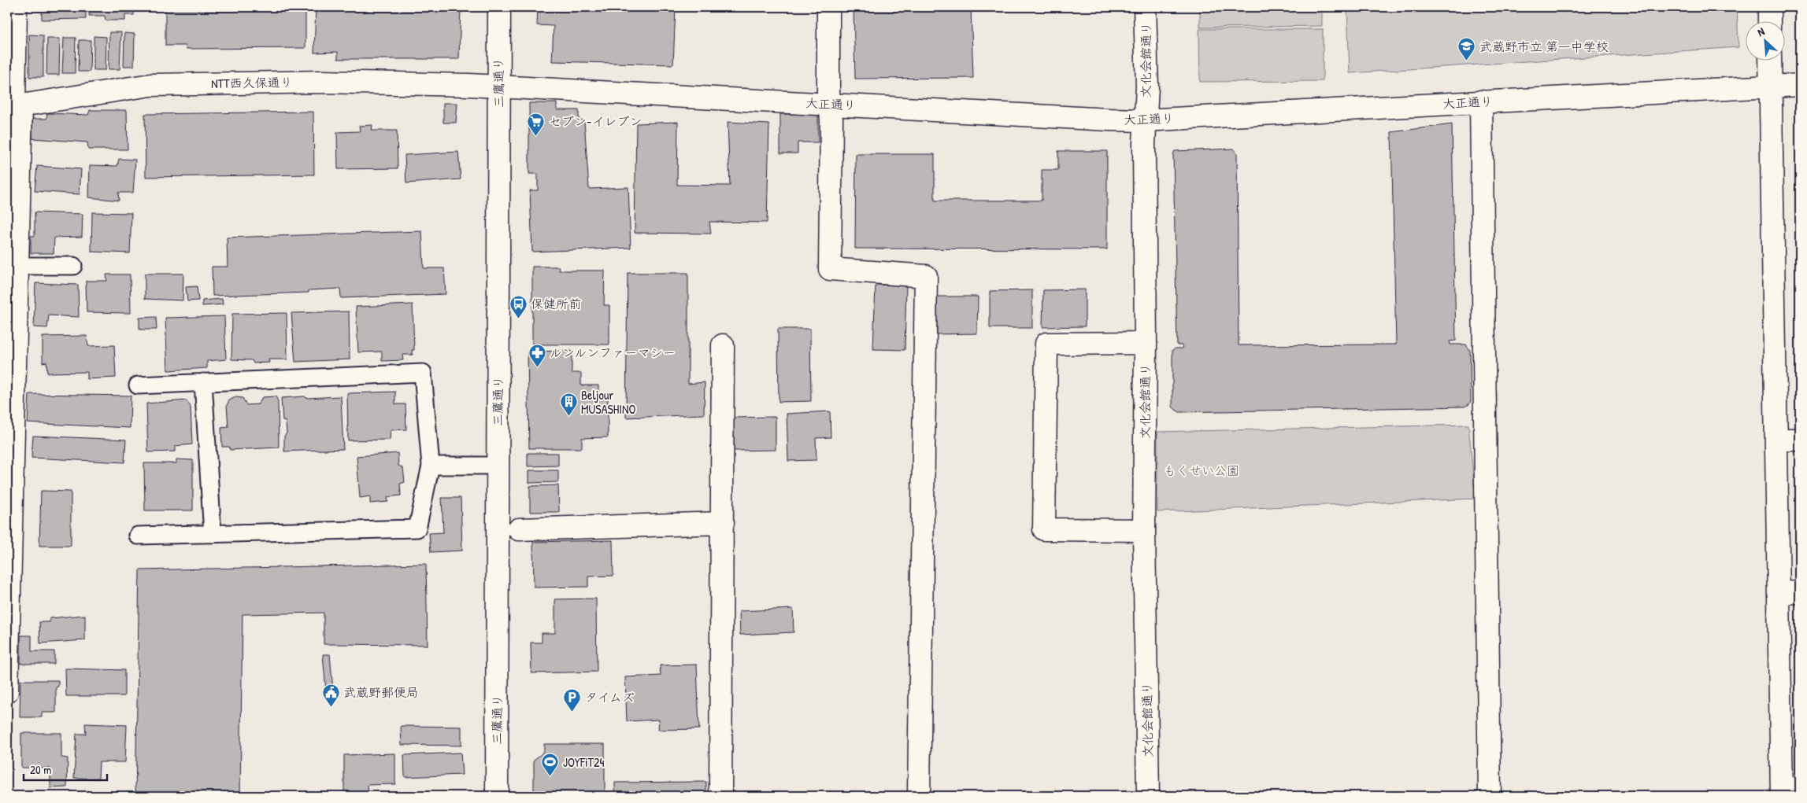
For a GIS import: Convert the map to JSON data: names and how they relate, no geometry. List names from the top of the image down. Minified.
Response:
{"streets":{"street":["文化会館通り","NTT西久保通り","三鷹通り","大正通り"]},"crossings":[["文化会館通り","大正通り"],["NTT西久保通り","三鷹通り"],["NTT西久保通り","大正通り"],["三鷹通り","大正通り"]],"parks":["もくせい公園"],"places":{"school or university":["武蔵野市立 第一中学校"],"supermarket":["セブン-イレブン"],"bus stop":["保健所前"],"pharmacy":["ルンルンファーマシー"],"building":["Beljour MUSASHINO"],"public building":["武蔵野郵便局"],"parking":["タイムズ"],"sports":["JOYFiT24"]},"scale_bar":"20 m","north":"top left"}
